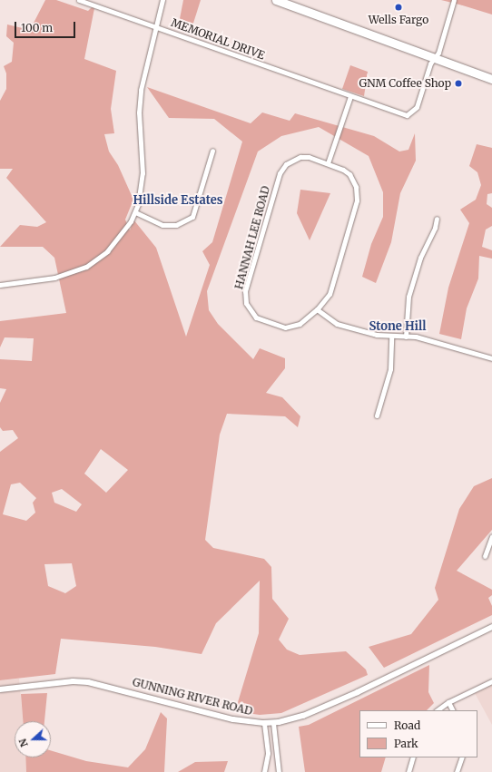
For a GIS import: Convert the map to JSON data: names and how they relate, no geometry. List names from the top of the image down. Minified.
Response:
{"streets":{"street":["MEMORIAL DRIVE","HANNAH LEE ROAD","GUNNING RIVER ROAD"]},"districts":["Hillside Estates","Stone Hill"],"places":["Wells Fargo","GNM Coffee Shop"],"legend":["Road","Park"],"scale_bar":"100 m","north":"left"}
